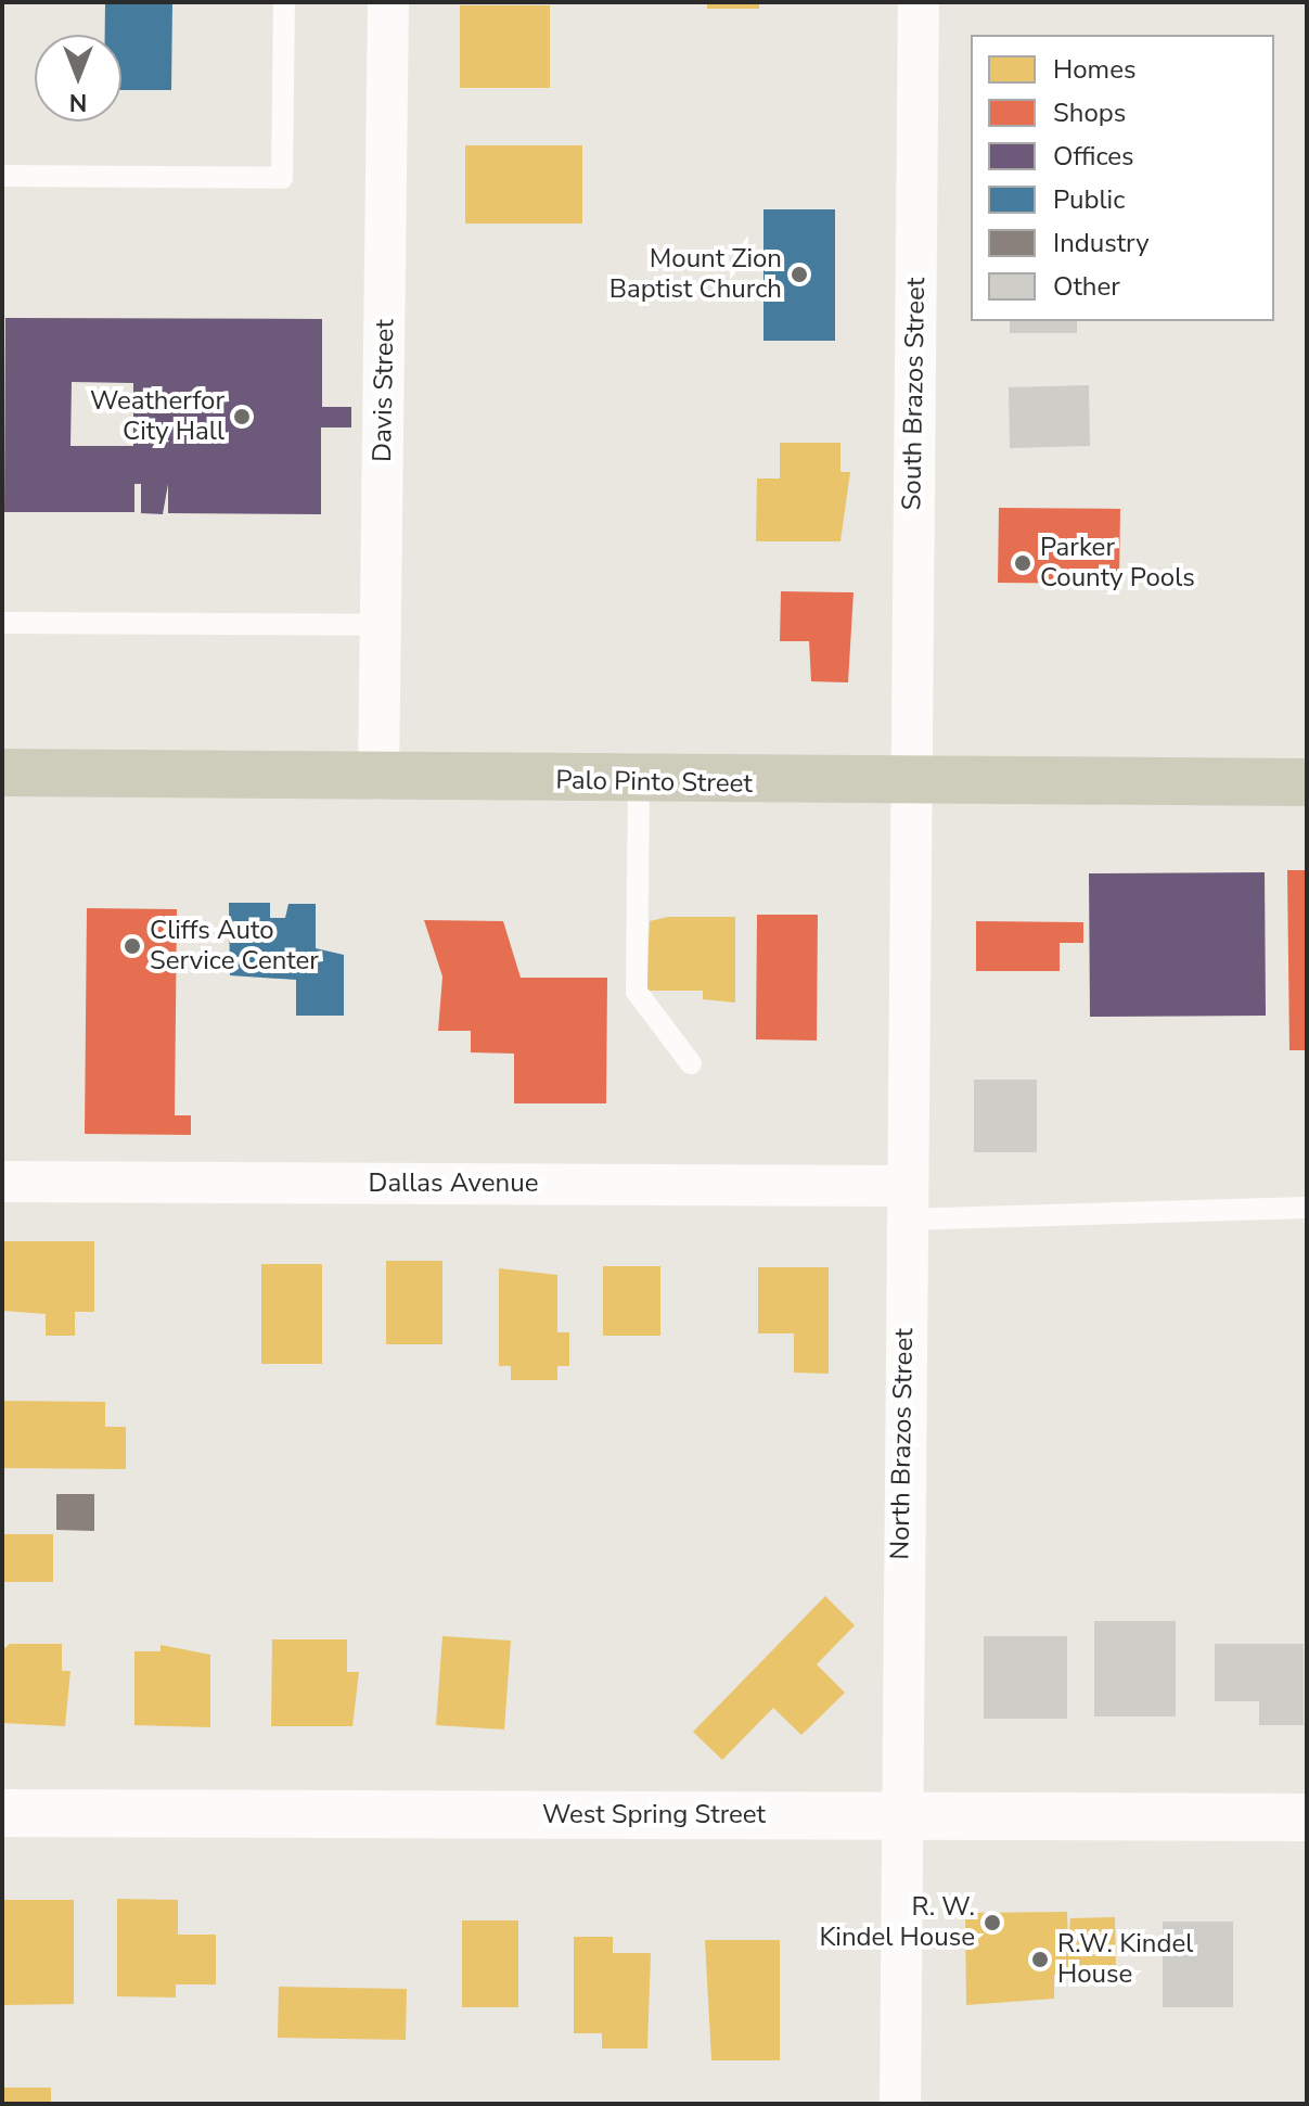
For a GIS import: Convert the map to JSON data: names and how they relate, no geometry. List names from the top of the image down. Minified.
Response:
{"streets":{"main road":["Palo Pinto Street"],"street":["Davis Street","South Brazos Street","Dallas Avenue","North Brazos Street","West Spring Street"]},"crossings":[["Davis Street","Palo Pinto Street"],["South Brazos Street","Palo Pinto Street"],["South Brazos Street","North Brazos Street"],["Palo Pinto Street","North Brazos Street"],["Dallas Avenue","North Brazos Street"],["North Brazos Street","West Spring Street"]],"places":["Mount Zion Baptist Church","Weatherfor City Hall","Parker County Pools","Cliffs Auto Service Center","R. W. Kindel House","R.W. Kindel House"],"legend":["Homes","Shops","Offices","Public","Industry","Other"],"north":"bottom"}
